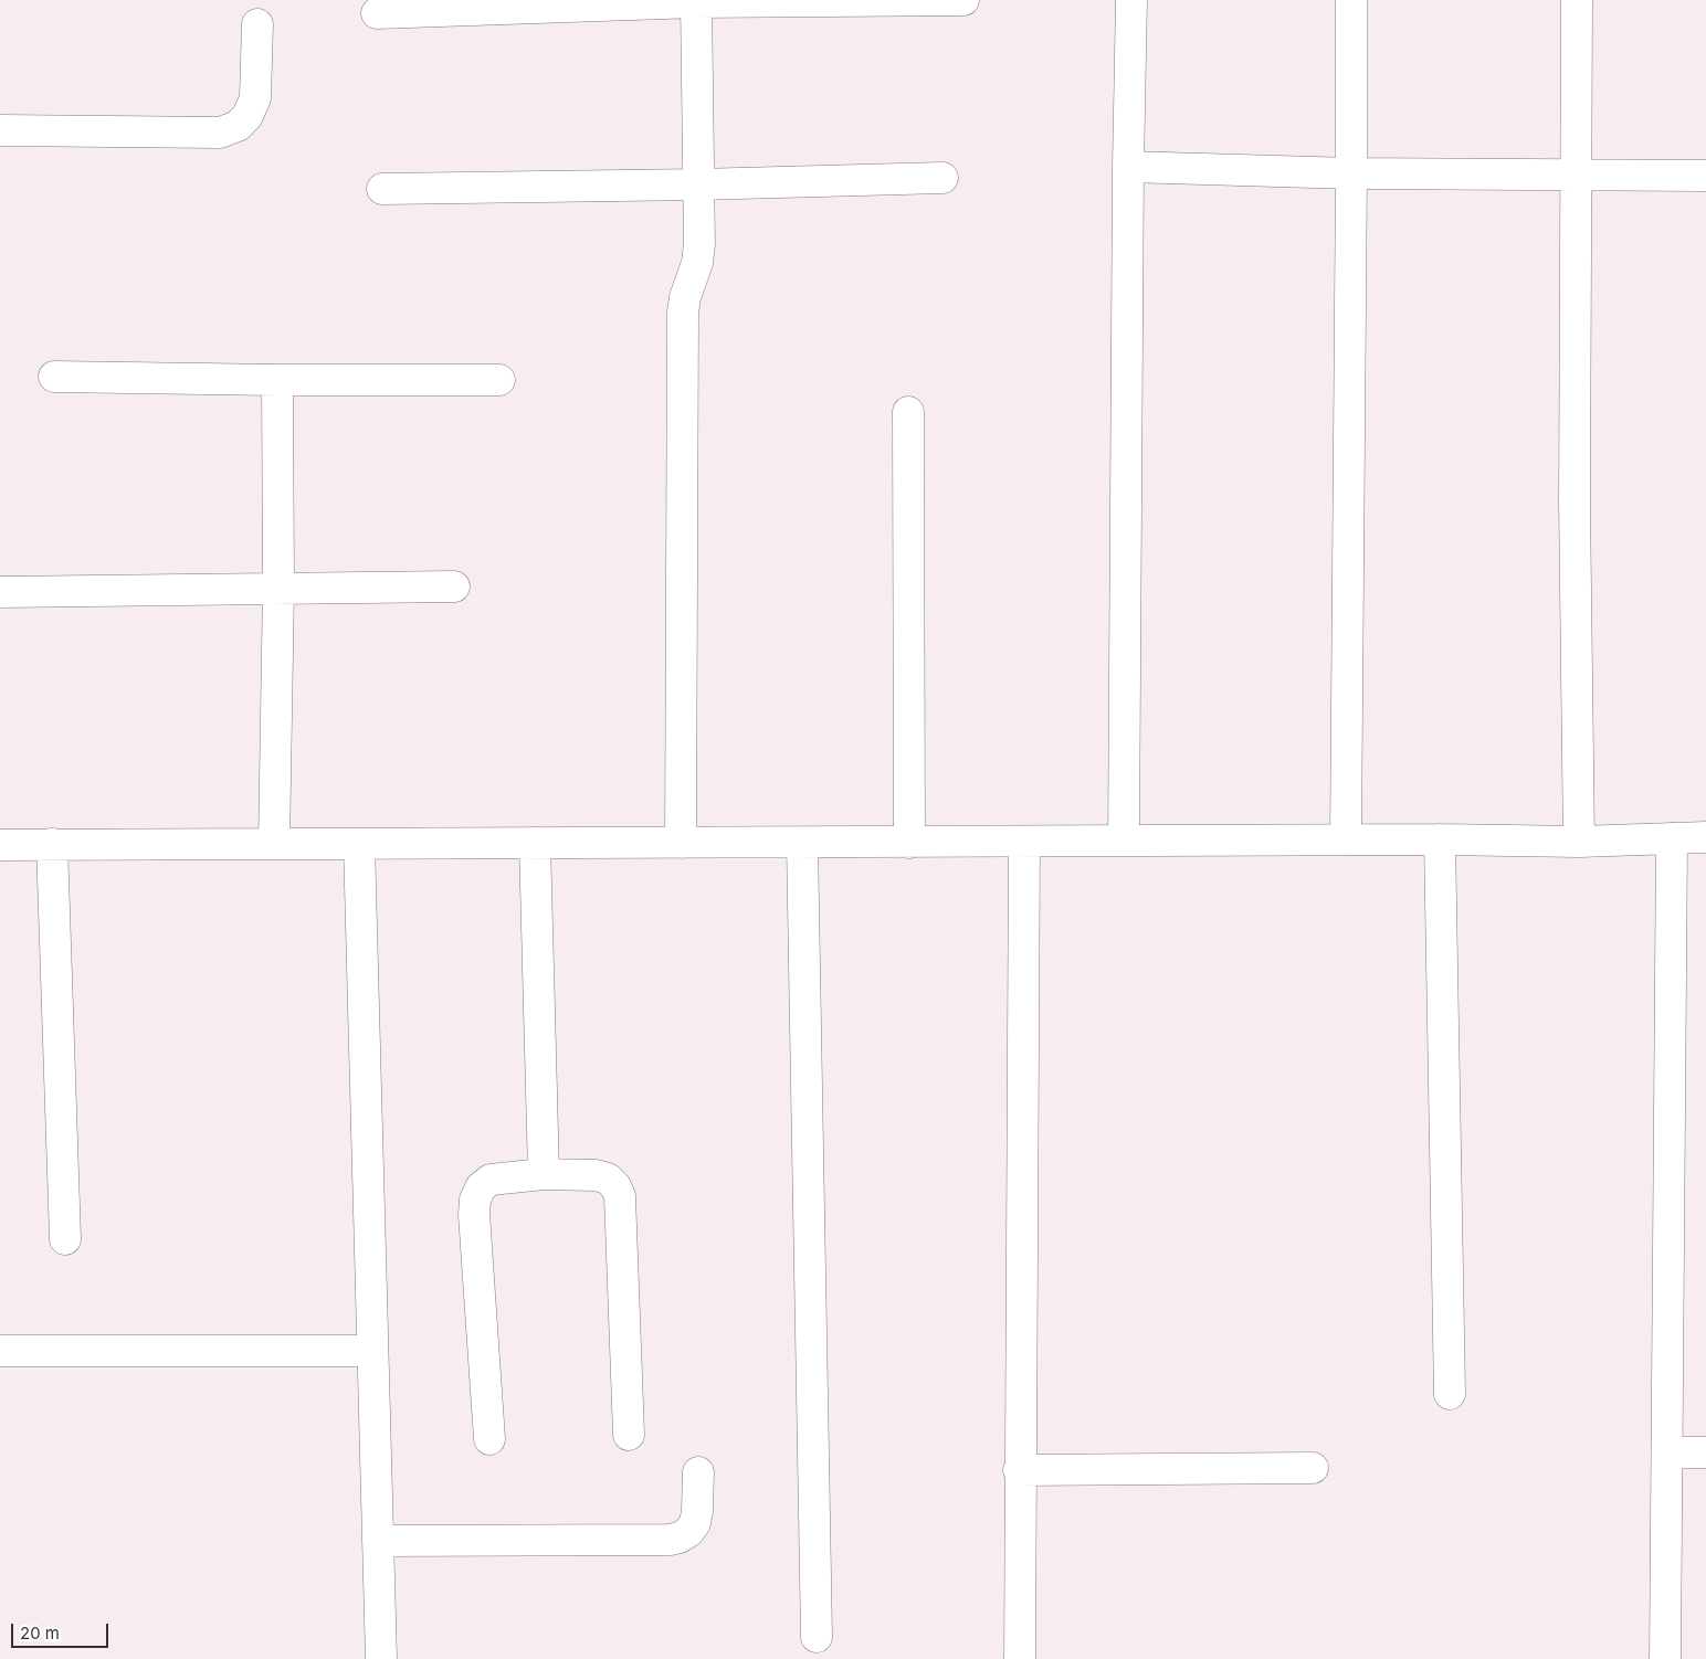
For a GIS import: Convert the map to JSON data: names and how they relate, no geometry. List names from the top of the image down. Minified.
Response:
{"scale_bar":"20 m"}
